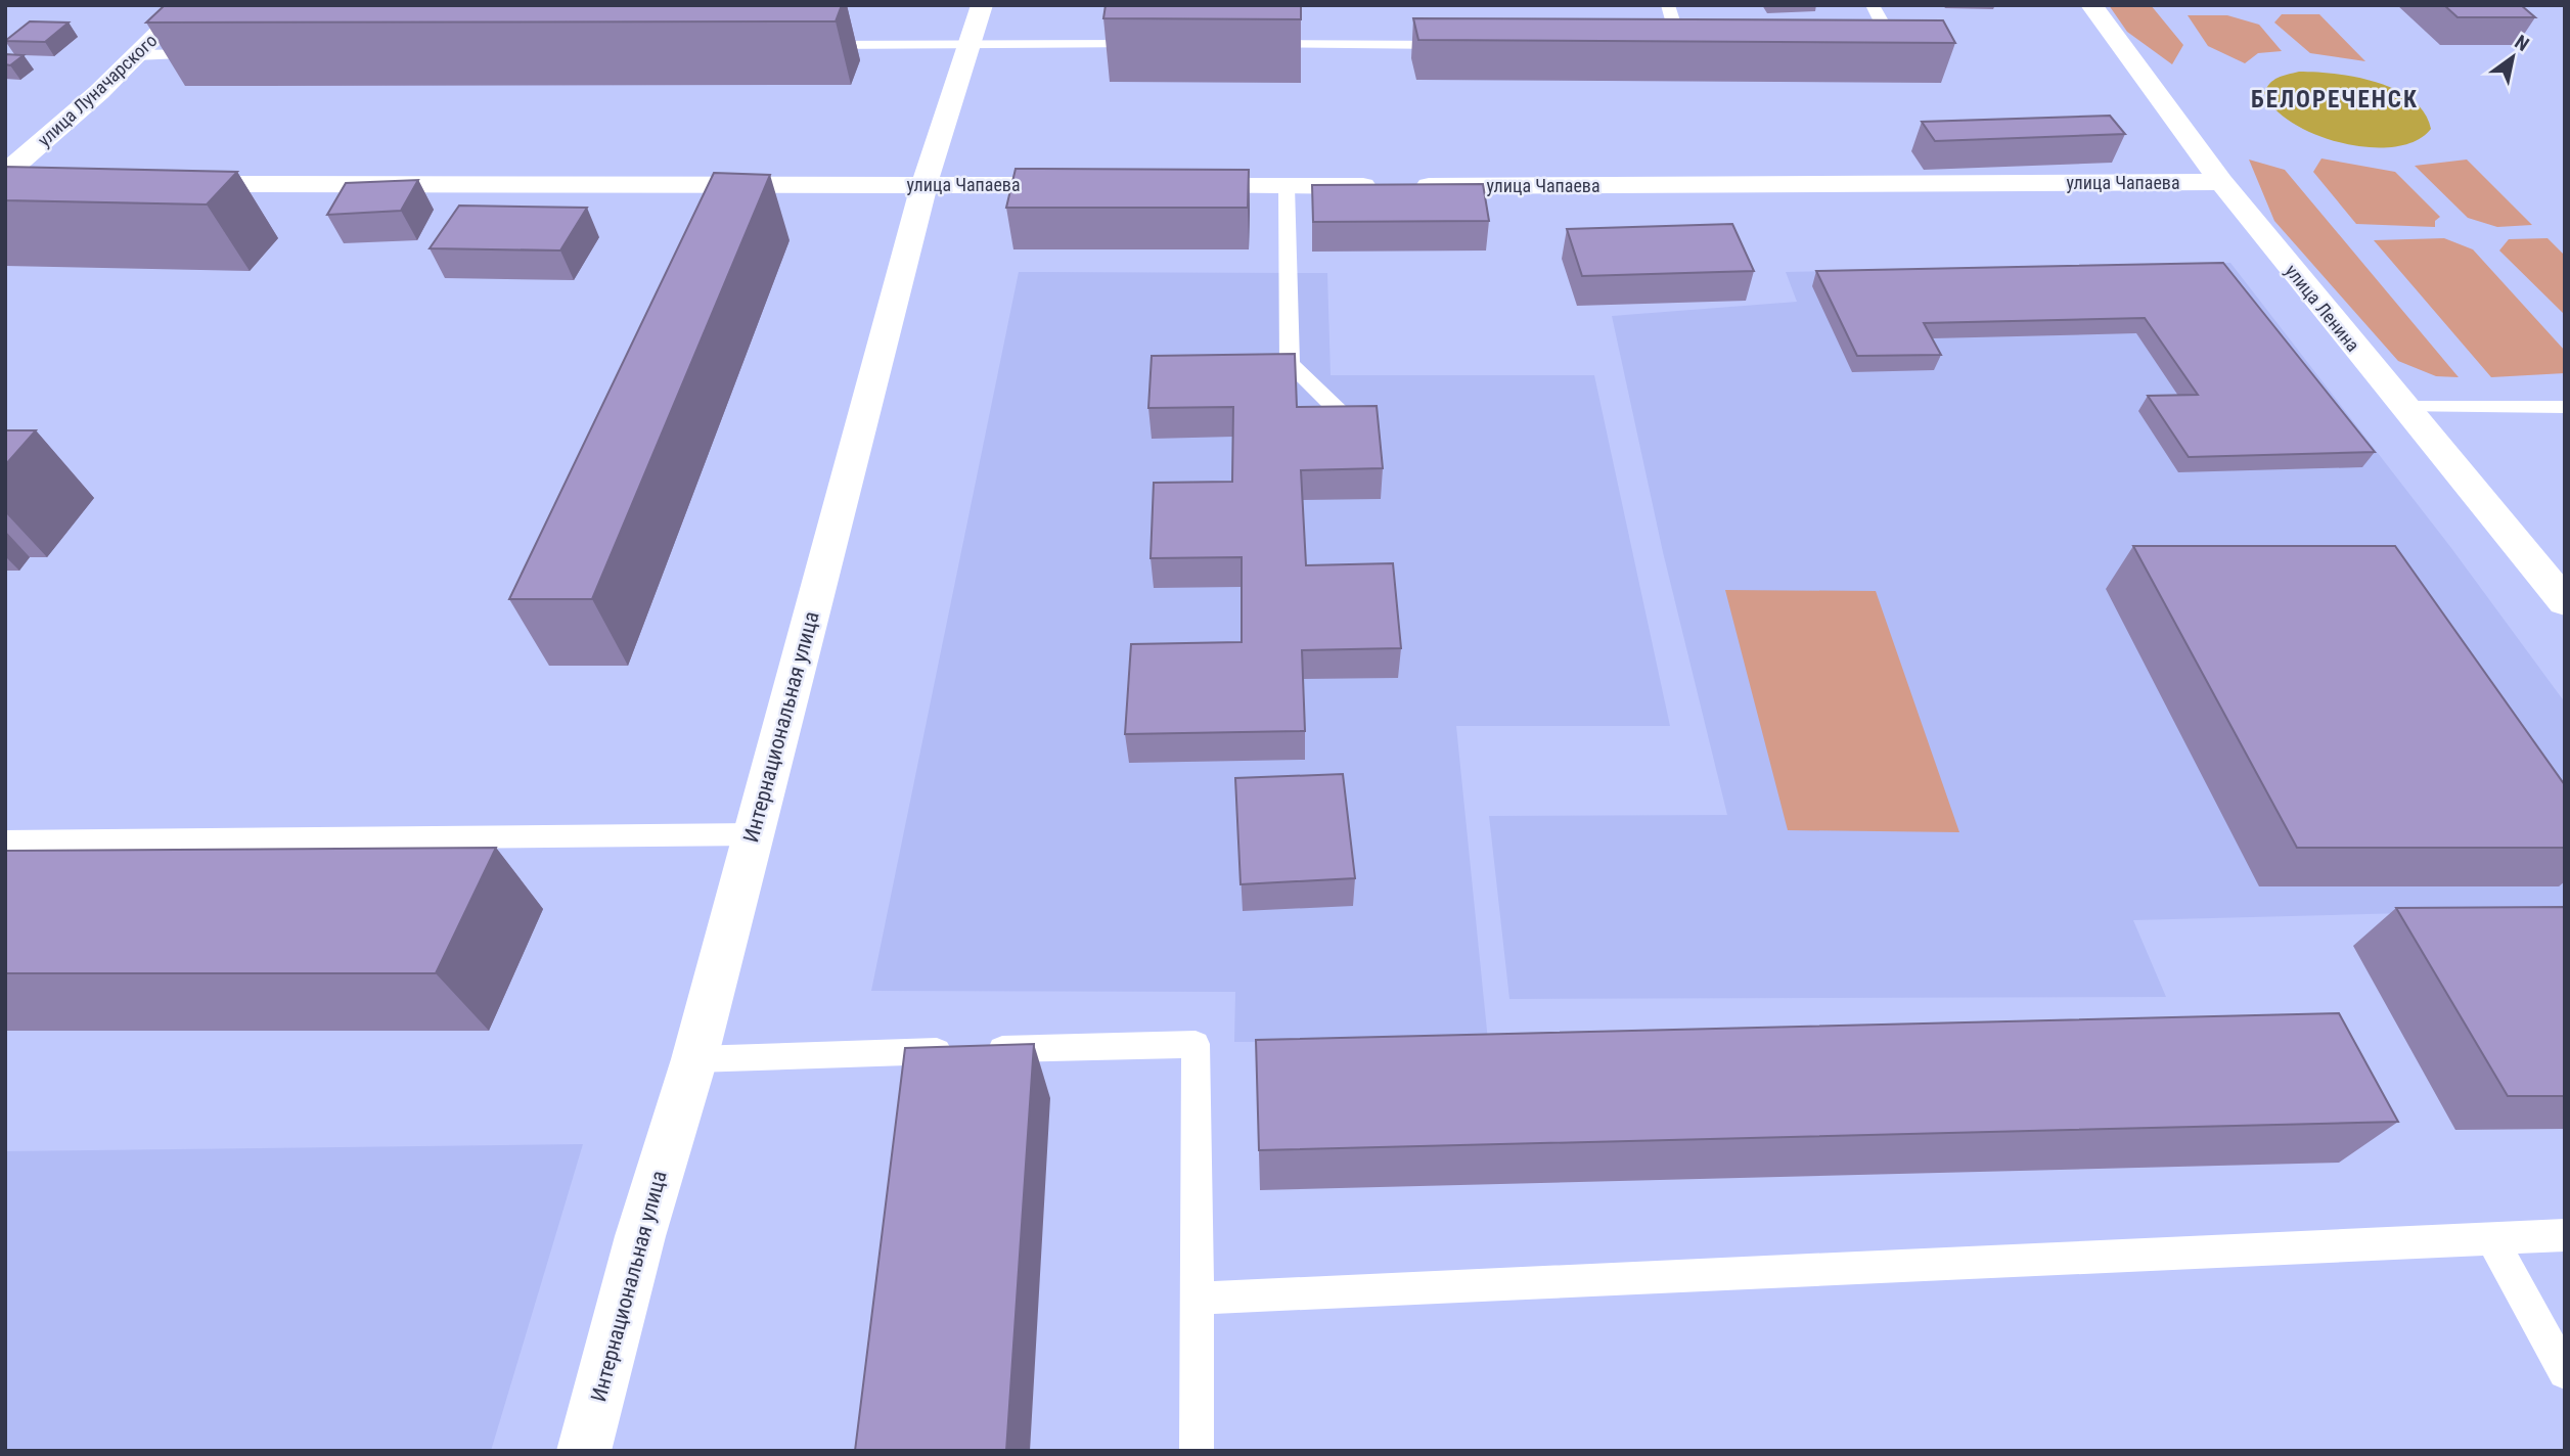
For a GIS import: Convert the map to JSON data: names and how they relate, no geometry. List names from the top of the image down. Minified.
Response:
{"streets":{"street":["улица Луначарского","улица Чапаева","улица Ленина","Интернациональная улица"]},"crossings":[["улица Чапаева","улица Ленина"],["улица Чапаева","Интернациональная улица"]],"districts":["БЕЛОРЕЧЕНСК"],"north":"top right"}
